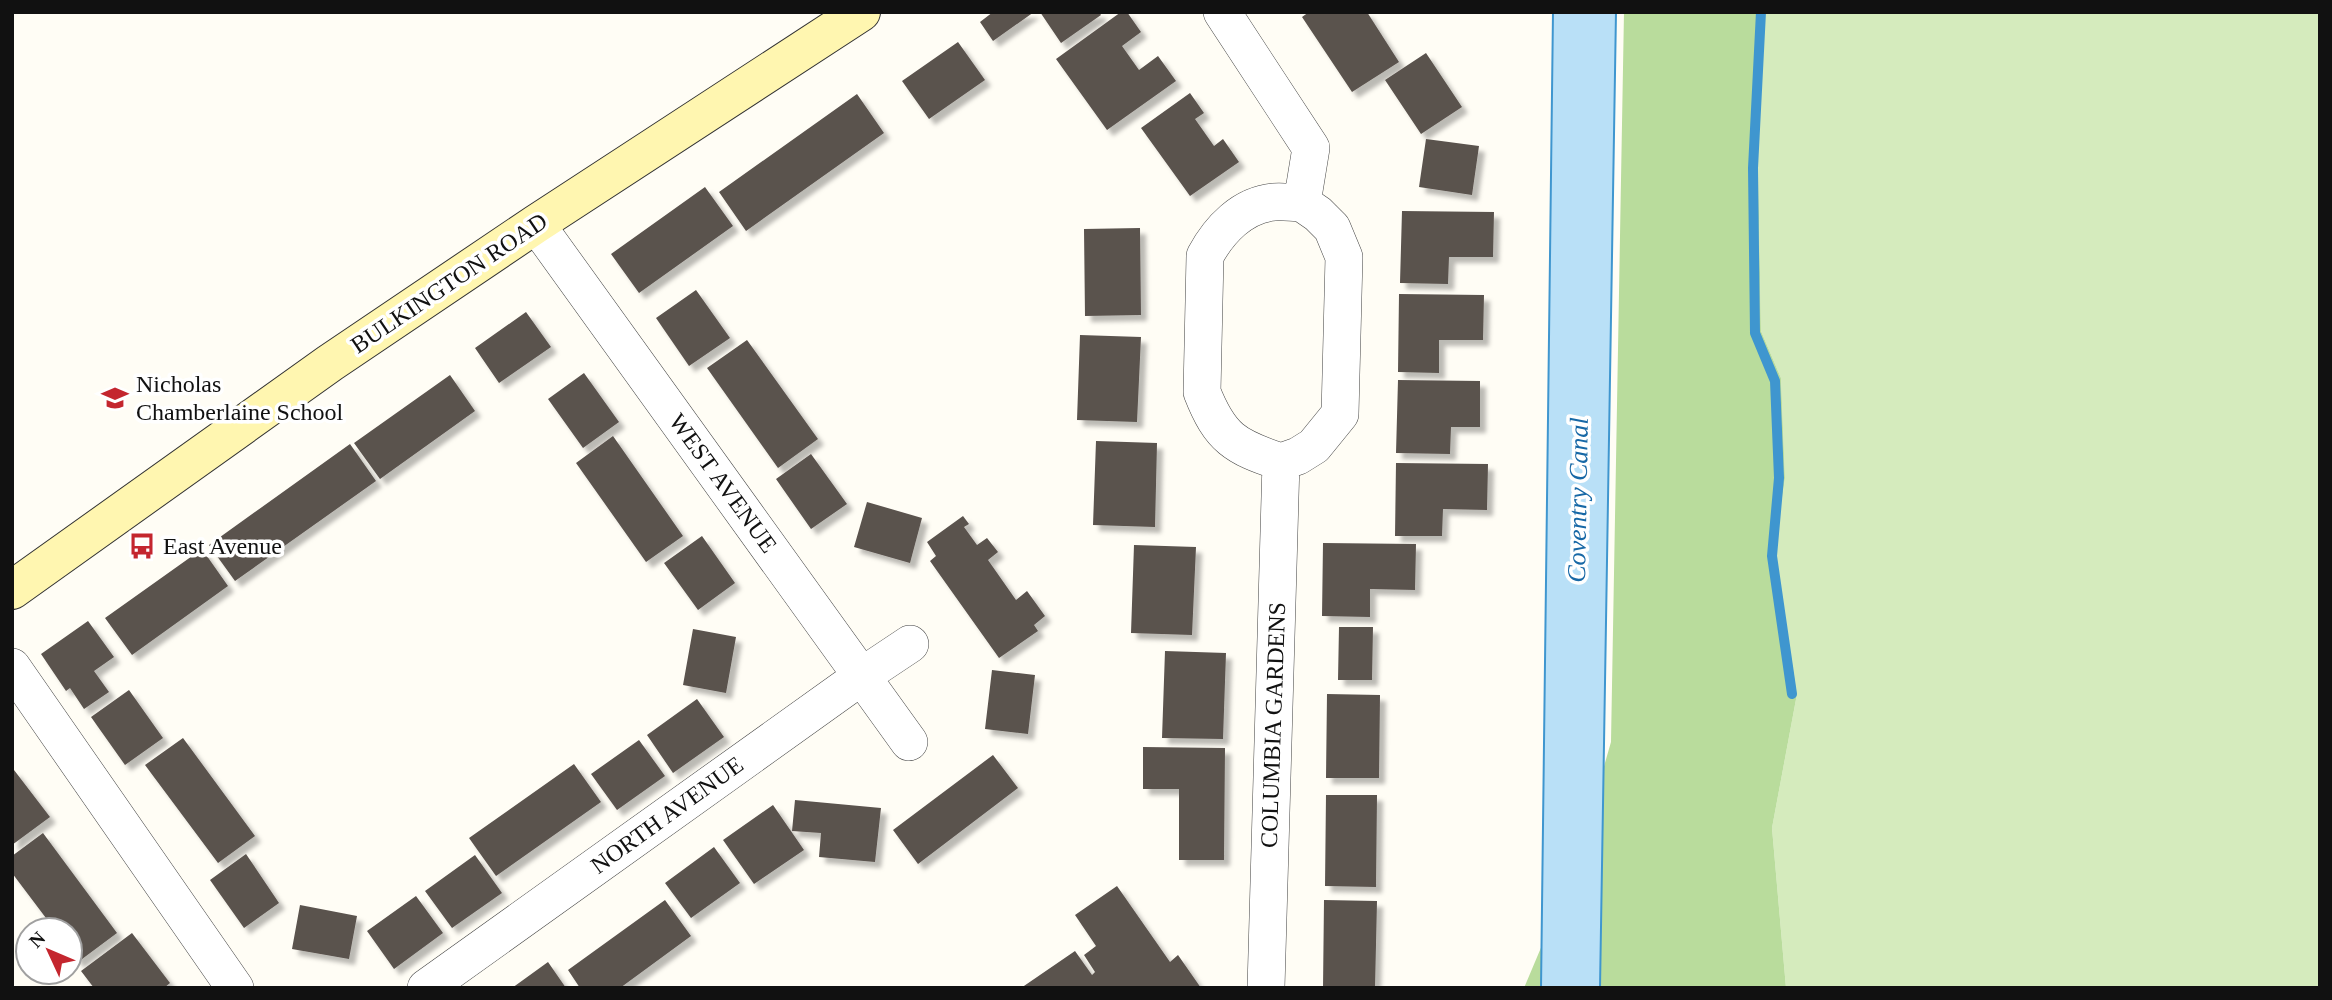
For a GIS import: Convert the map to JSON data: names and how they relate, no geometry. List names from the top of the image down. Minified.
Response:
{"streets":{"main road":["BULKINGTON ROAD"],"street":["WEST AVENUE","COLUMBIA GARDENS","NORTH AVENUE"]},"crossings":[["BULKINGTON ROAD","WEST AVENUE"],["WEST AVENUE","NORTH AVENUE"]],"water":["Coventry Canal"],"places":{"school or university":["Nicholas Chamberlaine School"],"bus stop":["East Avenue"]},"north":"top left"}
